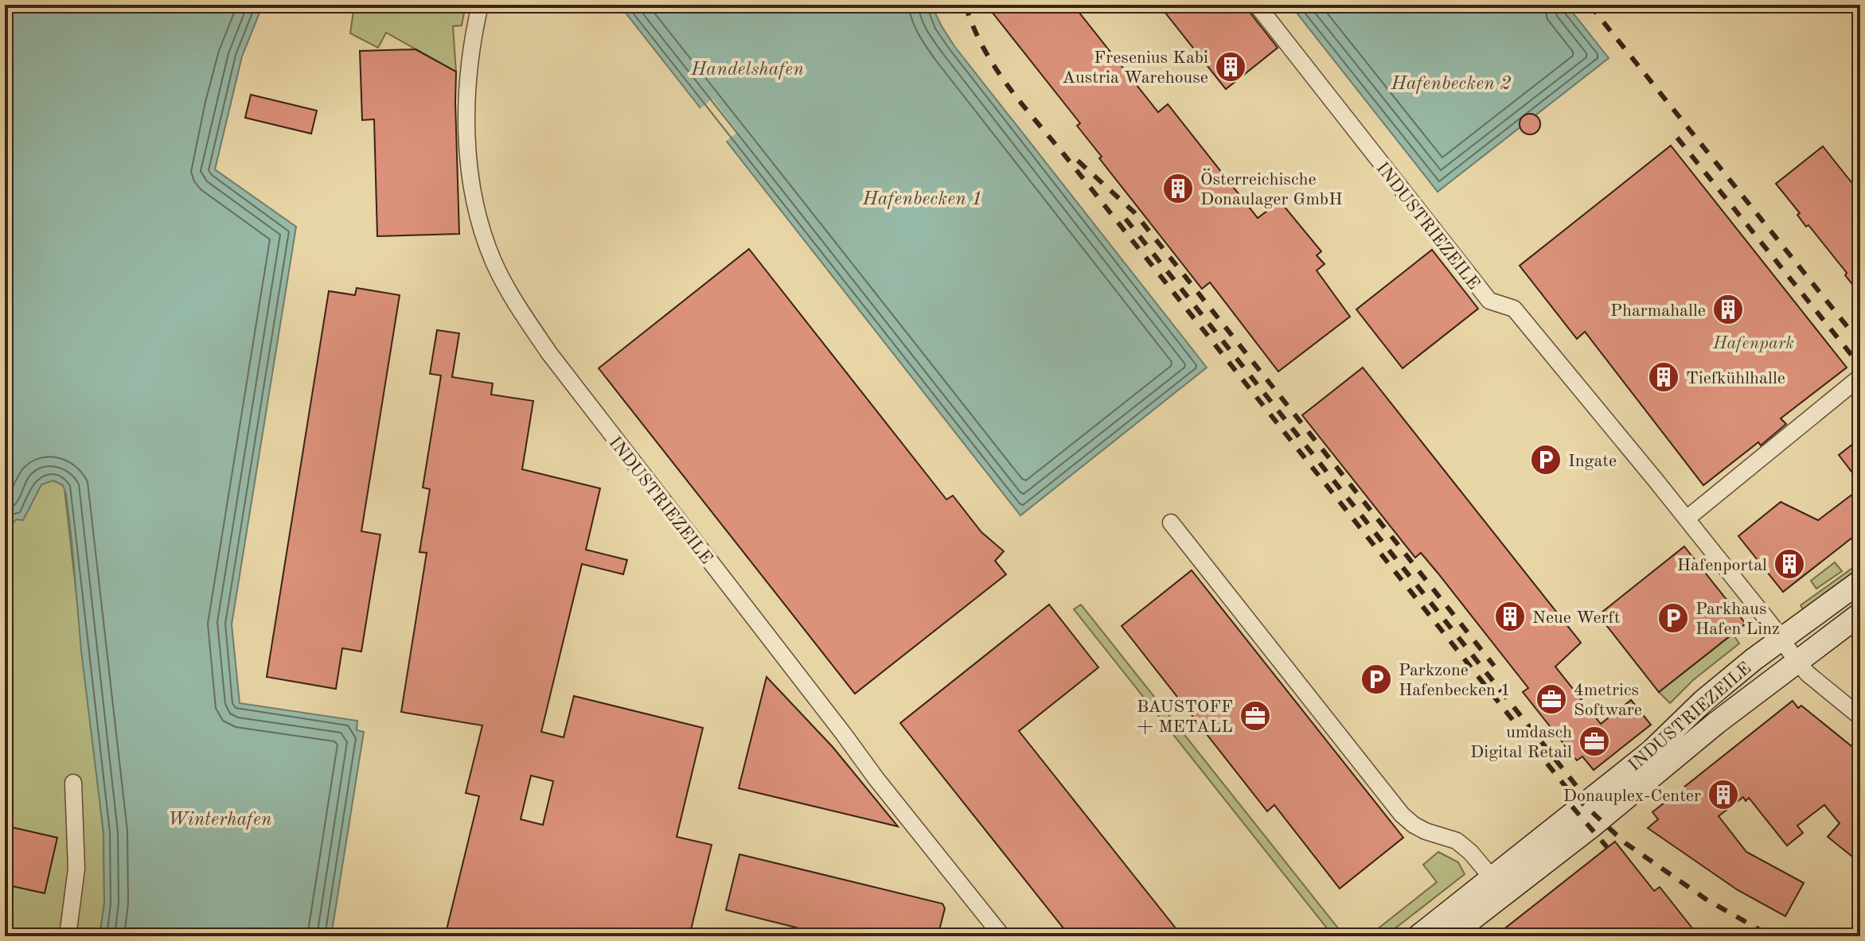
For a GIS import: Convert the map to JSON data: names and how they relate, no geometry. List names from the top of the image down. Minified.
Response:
{"streets":{"main road":["INDUSTRIEZEILE"]},"water":["Handelshafen","Hafenbecken 2","Hafenbecken 1","Winterhafen"],"parks":["Hafenpark"],"places":{"building":["Fresenius Kabi Austria Warehouse","Österreichische Donaulager GmbH","Pharmahalle","Tiefkühlhalle","Hafenportal","Neue Werft","Donauplex-Center"],"parking":["Ingate","Parkhaus Hafen Linz","Parkzone Hafenbecken 1"],"office":["4metrics Software","BAUSTOFF + METALL","umdasch Digital Retail"]}}
